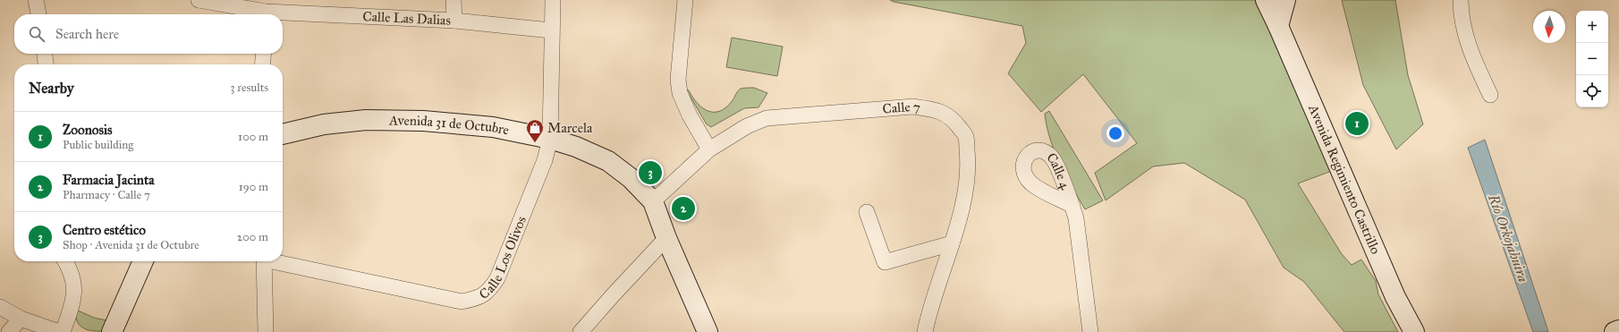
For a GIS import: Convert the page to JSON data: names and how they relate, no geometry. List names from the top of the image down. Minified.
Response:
{"streets":{"main road":["Avenida 31 de Octubre","Avenida Regimiento Castrillo"],"street":["Calle Las Dalias","Calle 7","Calle 4","Calle Los Olivos"]},"crossings":[["Calle Las Dalias","Calle Los Olivos"],["Calle 7","Avenida 31 de Octubre"],["Avenida 31 de Octubre","Calle Los Olivos"]],"water":["Río Orkojahuira"],"places":{"shop":["Marcela"]},"north":"bottom","page":{"map_buttons":["+","−"],"search":"Search here","heading":["Nearby","3 results"],"pins":["1","3","2"],"list":[{"mark":"1","name":"Zoonosis","note":"Public building","value":"100 m"},{"mark":"2","name":"Farmacia Jacinta","note":"Pharmacy · Calle 7","value":"190 m"},{"mark":"3","name":"Centro estético","note":"Shop · Avenida 31 de Octubre","value":"200 m"}]}}
